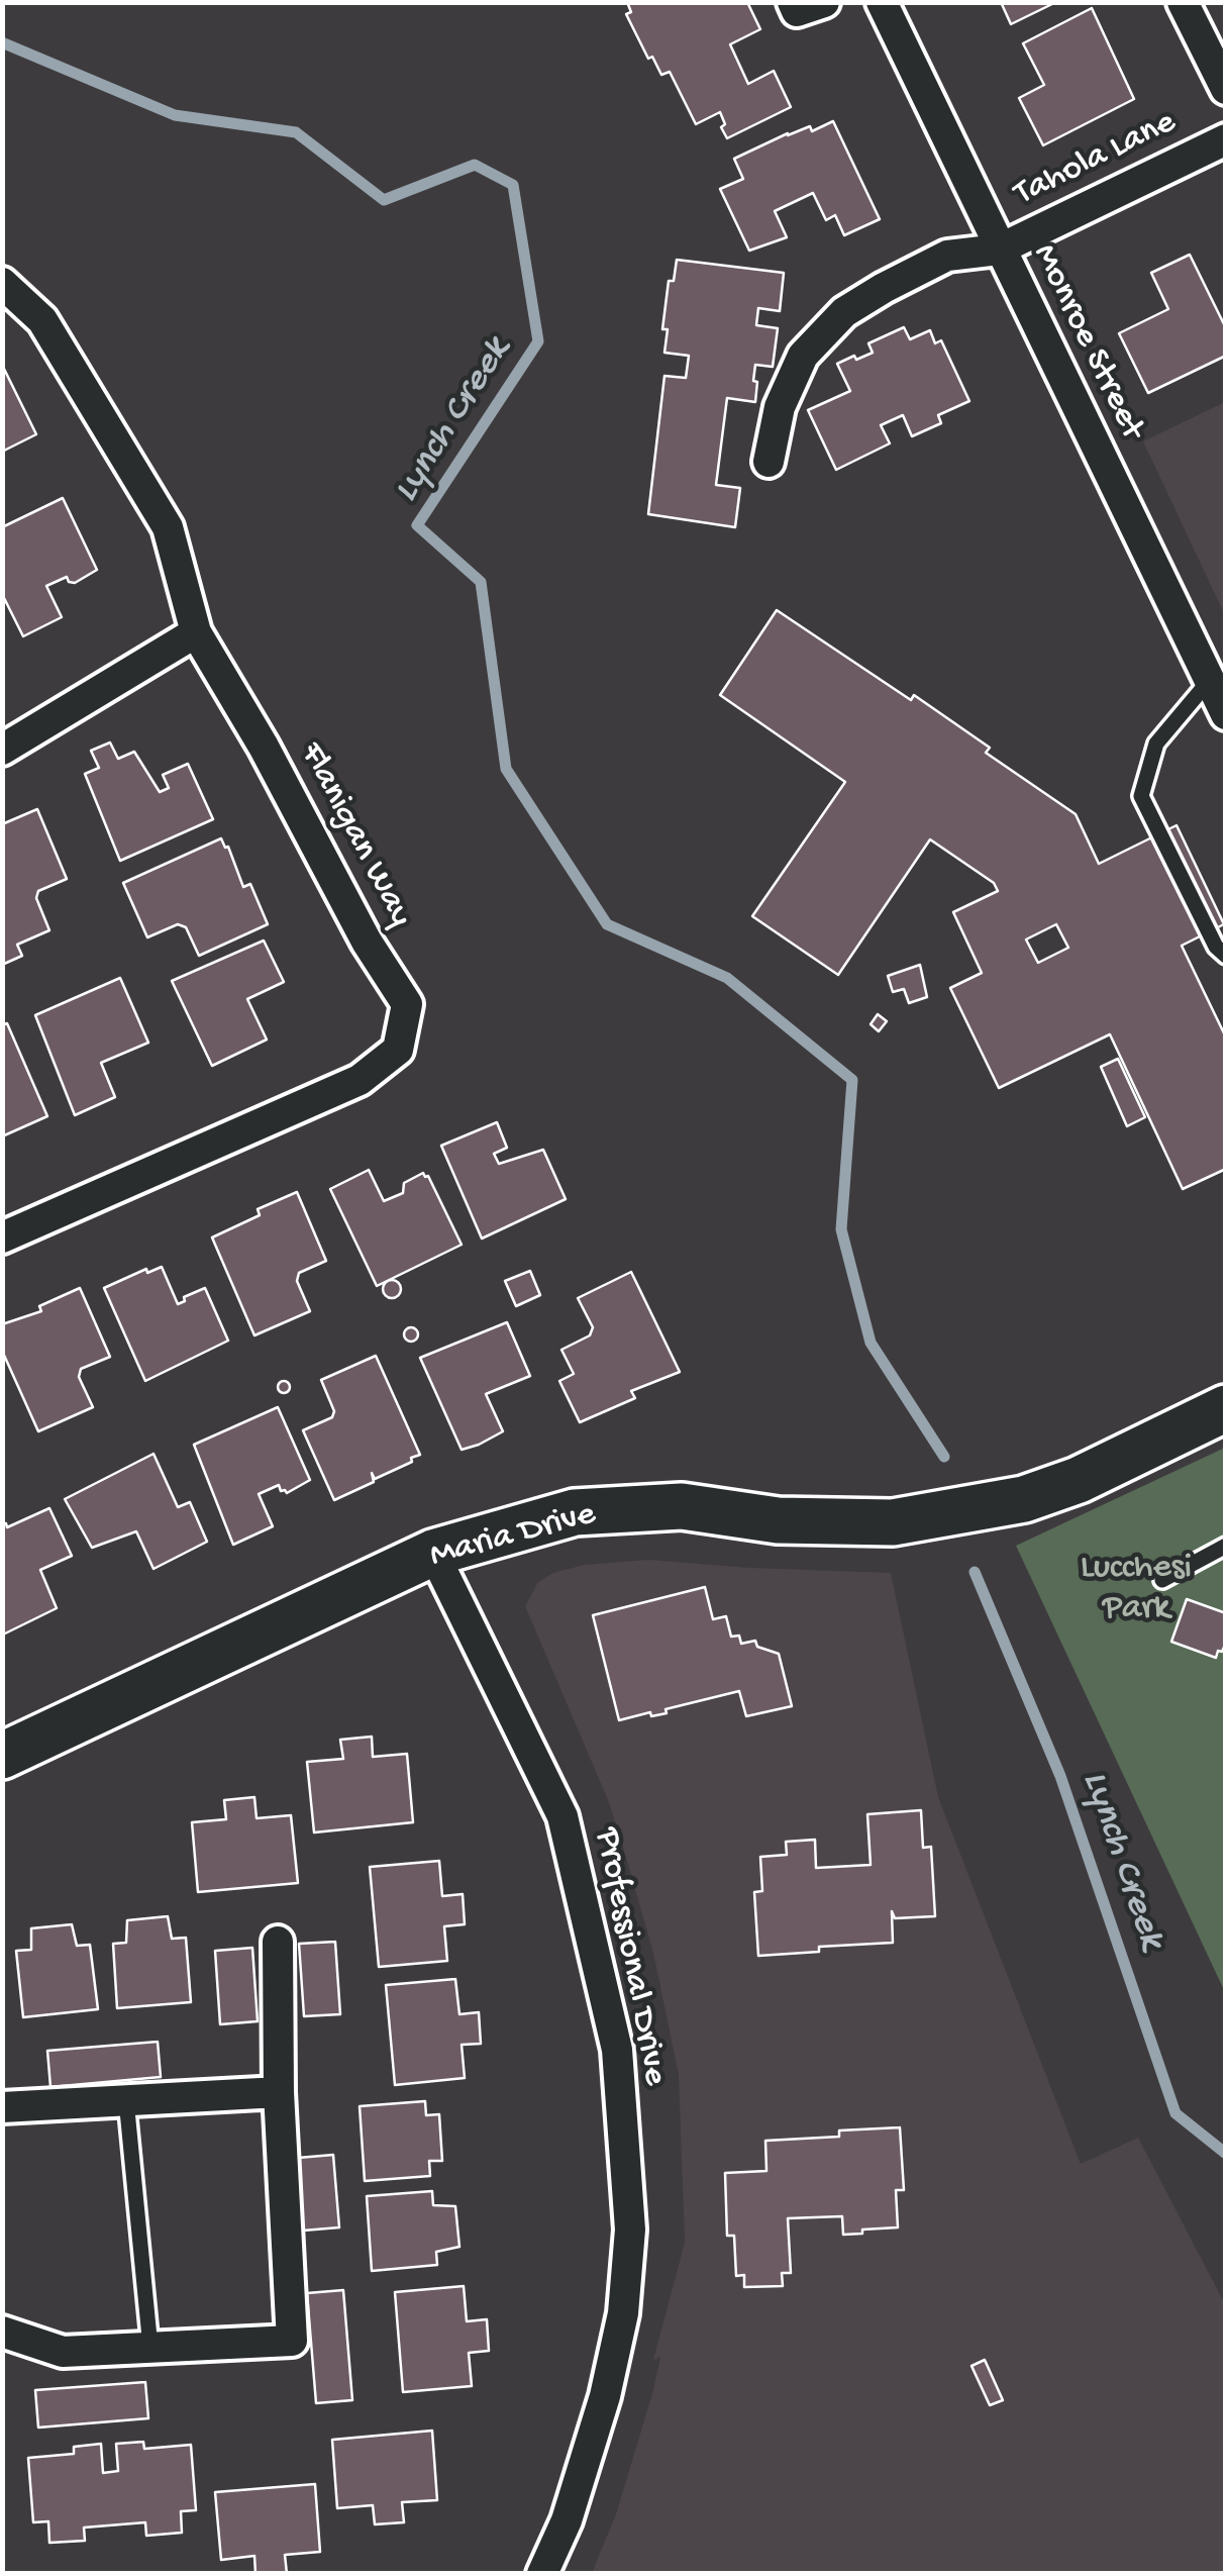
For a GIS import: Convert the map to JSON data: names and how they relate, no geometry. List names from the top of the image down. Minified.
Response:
{"streets":{"street":["Tahola Lane","Monroe Street","Flanigan Way","Maria Drive","Professional Drive"]},"crossings":[["Tahola Lane","Monroe Street"],["Maria Drive","Professional Drive"]],"water":["Lynch Creek"],"parks":["Lucchesi Park"]}
